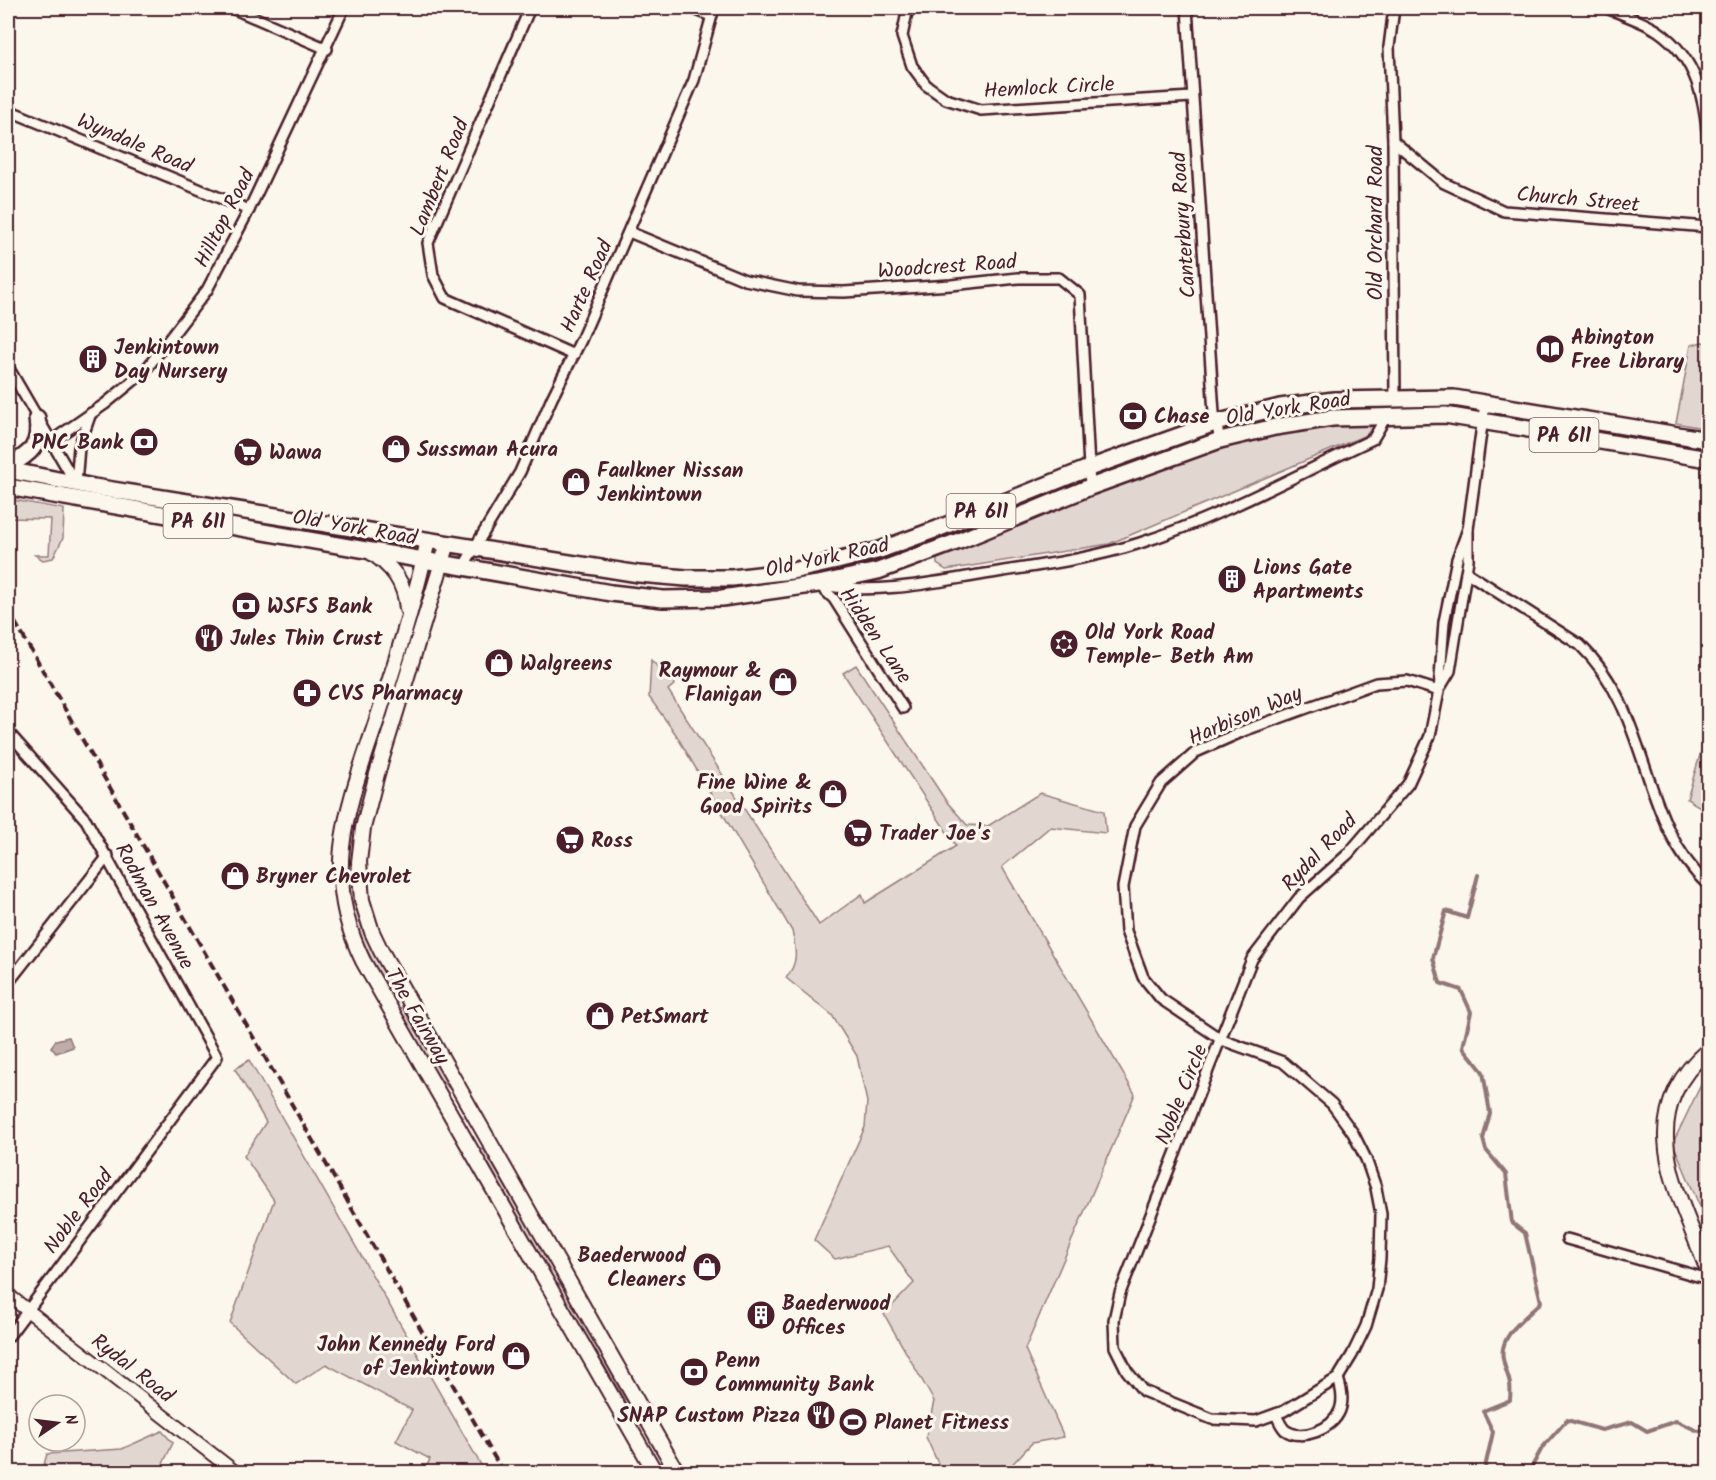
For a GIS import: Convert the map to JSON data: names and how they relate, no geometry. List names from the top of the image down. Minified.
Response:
{"streets":{"highway":["Old York Road","PA 611"],"main road":["The Fairway"],"street":["Hemlock Circle","Wyndale Road","Lambert Road","Church Street","Hilltop Road","Old Orchard Road","Canterbury Road","Woodcrest Road","Harte Road","Hidden Lane","Harbison Way","Rydal Road","Rodman Avenue","Noble Circle","Noble Road"]},"crossings":[["Hemlock Circle","Canterbury Road"],["Wyndale Road","Hilltop Road"],["Lambert Road","Harte Road"],["Church Street","Old Orchard Road"],["Old Orchard Road","Old York Road"],["Canterbury Road","Old York Road"],["Woodcrest Road","Harte Road"],["Woodcrest Road","Old York Road"],["Harte Road","Old York Road"],["Old York Road","Hidden Lane"],["Old York Road","Rydal Road"],["Old York Road","The Fairway"],["Harbison Way","Rydal Road"],["Harbison Way","Noble Circle"],["Rydal Road","Noble Circle"],["Rydal Road","Noble Road"],["Rodman Avenue","Noble Road"]],"places":{"library":["Abington Free Library"],"building":["Jenkintown Day Nursery","Lions Gate Apartments","Baederwood Offices"],"bank":["Chase","PNC Bank","WSFS Bank","Penn Community Bank"],"shop":["Sussman Acura","Faulkner Nissan Jenkintown","Walgreens","Raymour & Flanigan","Fine Wine & Good Spirits","Bryner Chevrolet","PetSmart","Baederwood Cleaners","John Kennedy Ford of Jenkintown"],"supermarket":["Wawa","Trader Joe's","Ross"],"restaurant":["Jules Thin Crust","SNAP Custom Pizza"],"synagogue":["Old York Road Temple- Beth Am"],"pharmacy":["CVS Pharmacy"],"sports":["Planet Fitness"]},"north":"right"}
